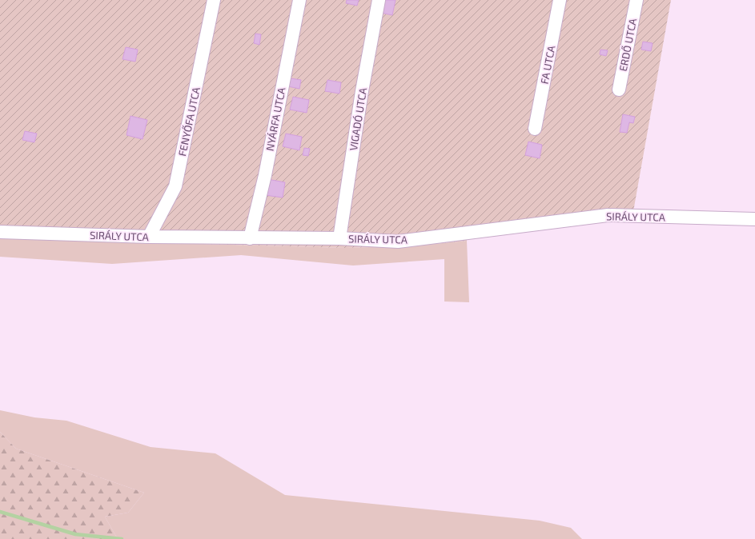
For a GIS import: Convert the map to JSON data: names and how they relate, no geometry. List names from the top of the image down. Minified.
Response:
{"streets":{"street":["ERDŐ UTCA","FA UTCA","NYÁRFA UTCA","VIGADÓ UTCA","FENYŐFA UTCA","SIRÁLY UTCA"]},"crossings":[["NYÁRFA UTCA","SIRÁLY UTCA"],["VIGADÓ UTCA","SIRÁLY UTCA"],["FENYŐFA UTCA","SIRÁLY UTCA"]]}
